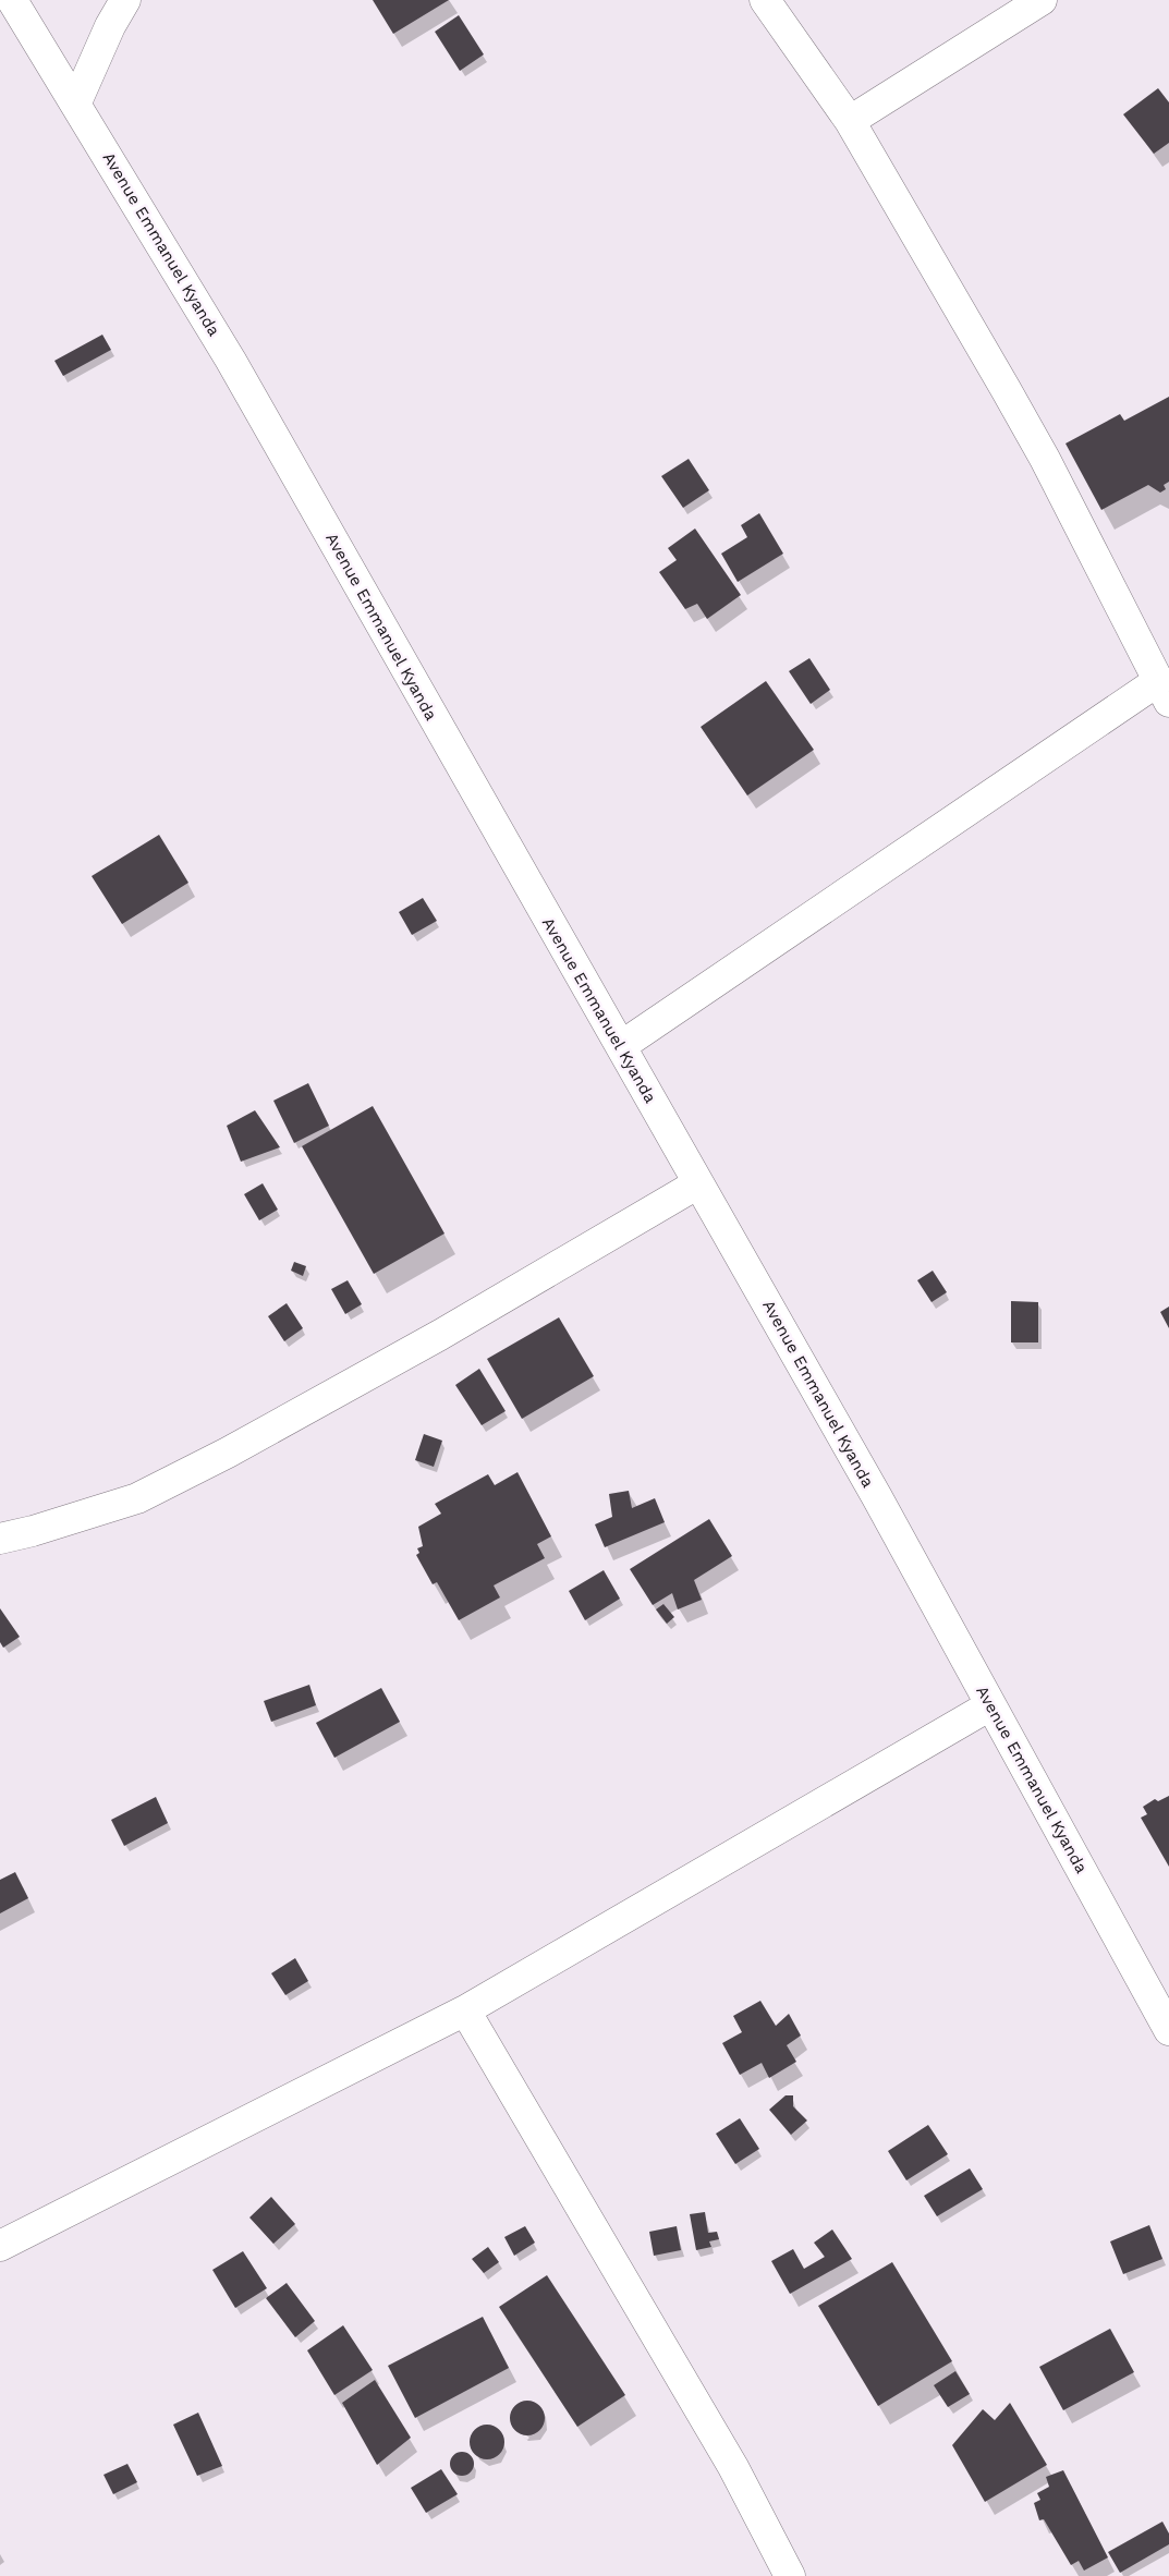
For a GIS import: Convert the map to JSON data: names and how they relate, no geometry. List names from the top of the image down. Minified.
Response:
{"streets":{"street":["Avenue Emmanuel Kyanda"]}}
